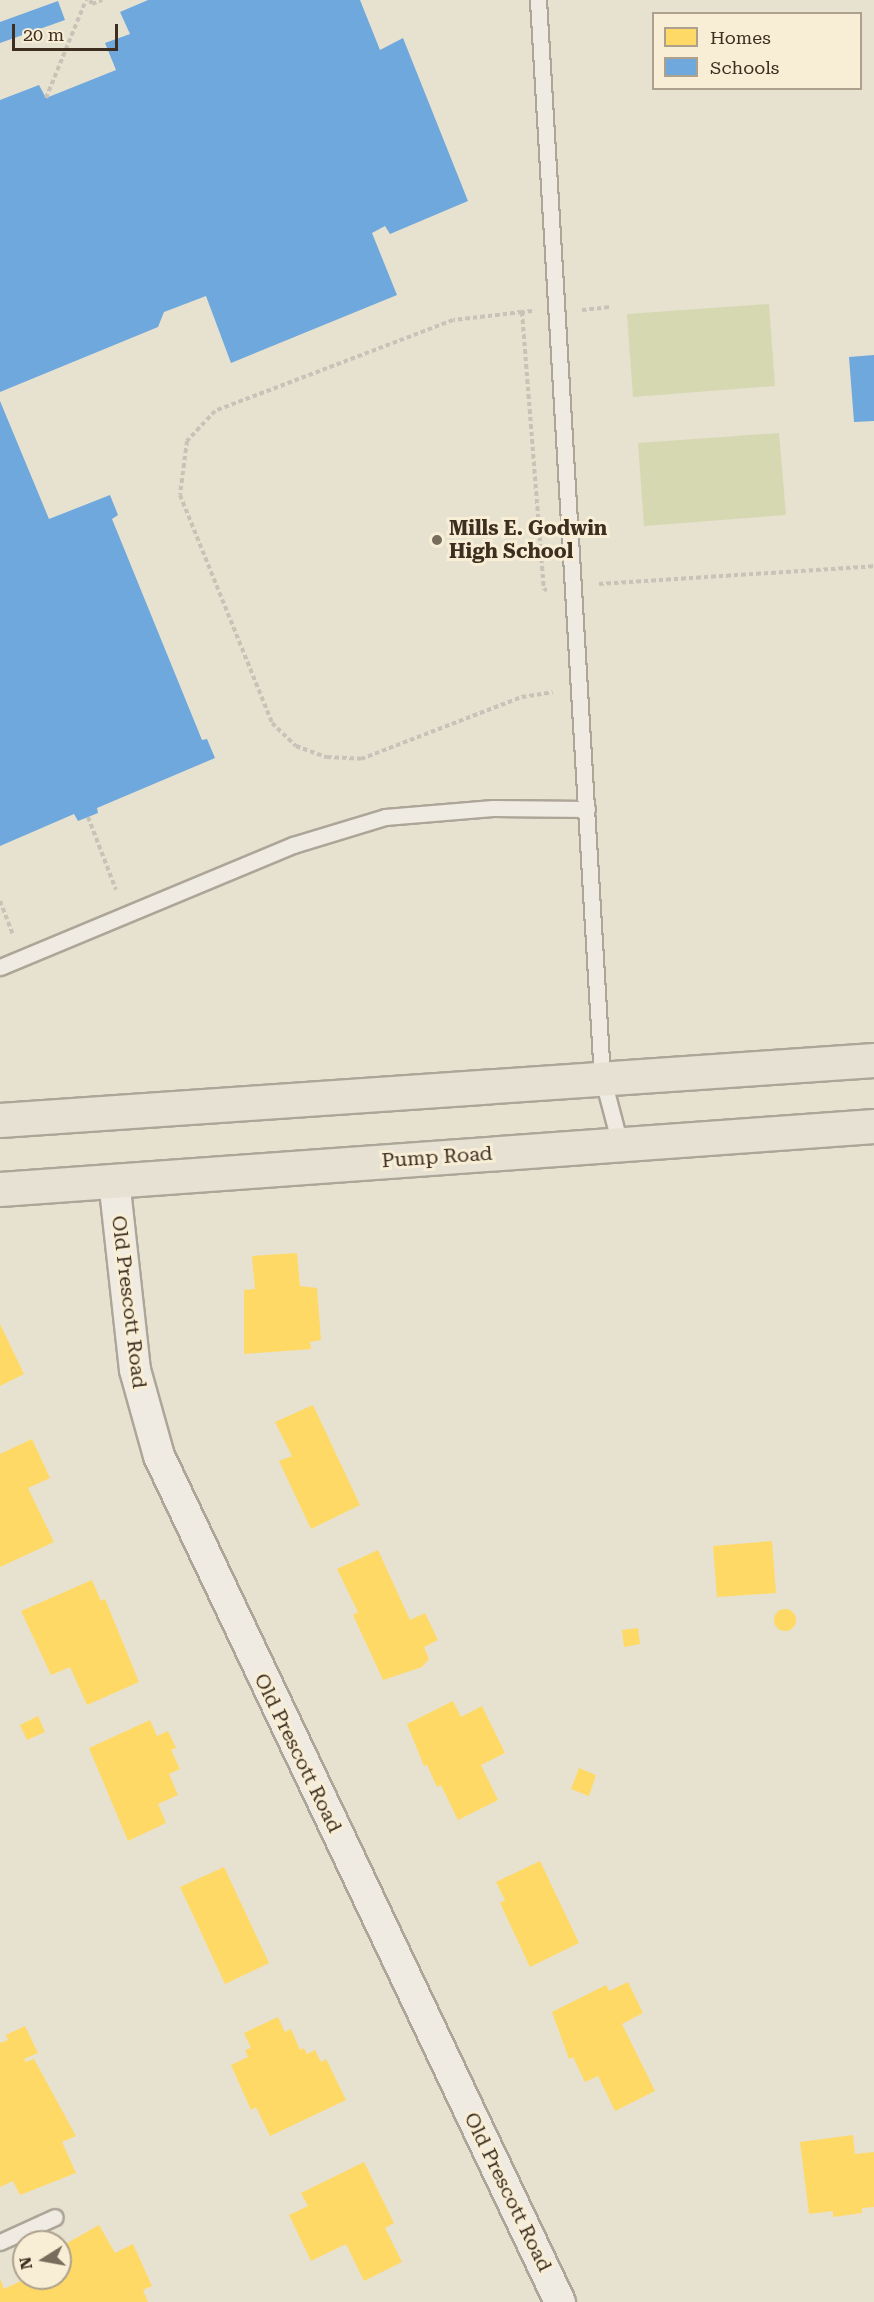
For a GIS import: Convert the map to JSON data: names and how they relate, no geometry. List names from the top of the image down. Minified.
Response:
{"streets":{"main road":["Pump Road"],"street":["Old Prescott Road"]},"crossings":[["Pump Road","Old Prescott Road"]],"places":["Mills E. Godwin High School"],"legend":["Homes","Schools"],"scale_bar":"20 m","north":"left"}
